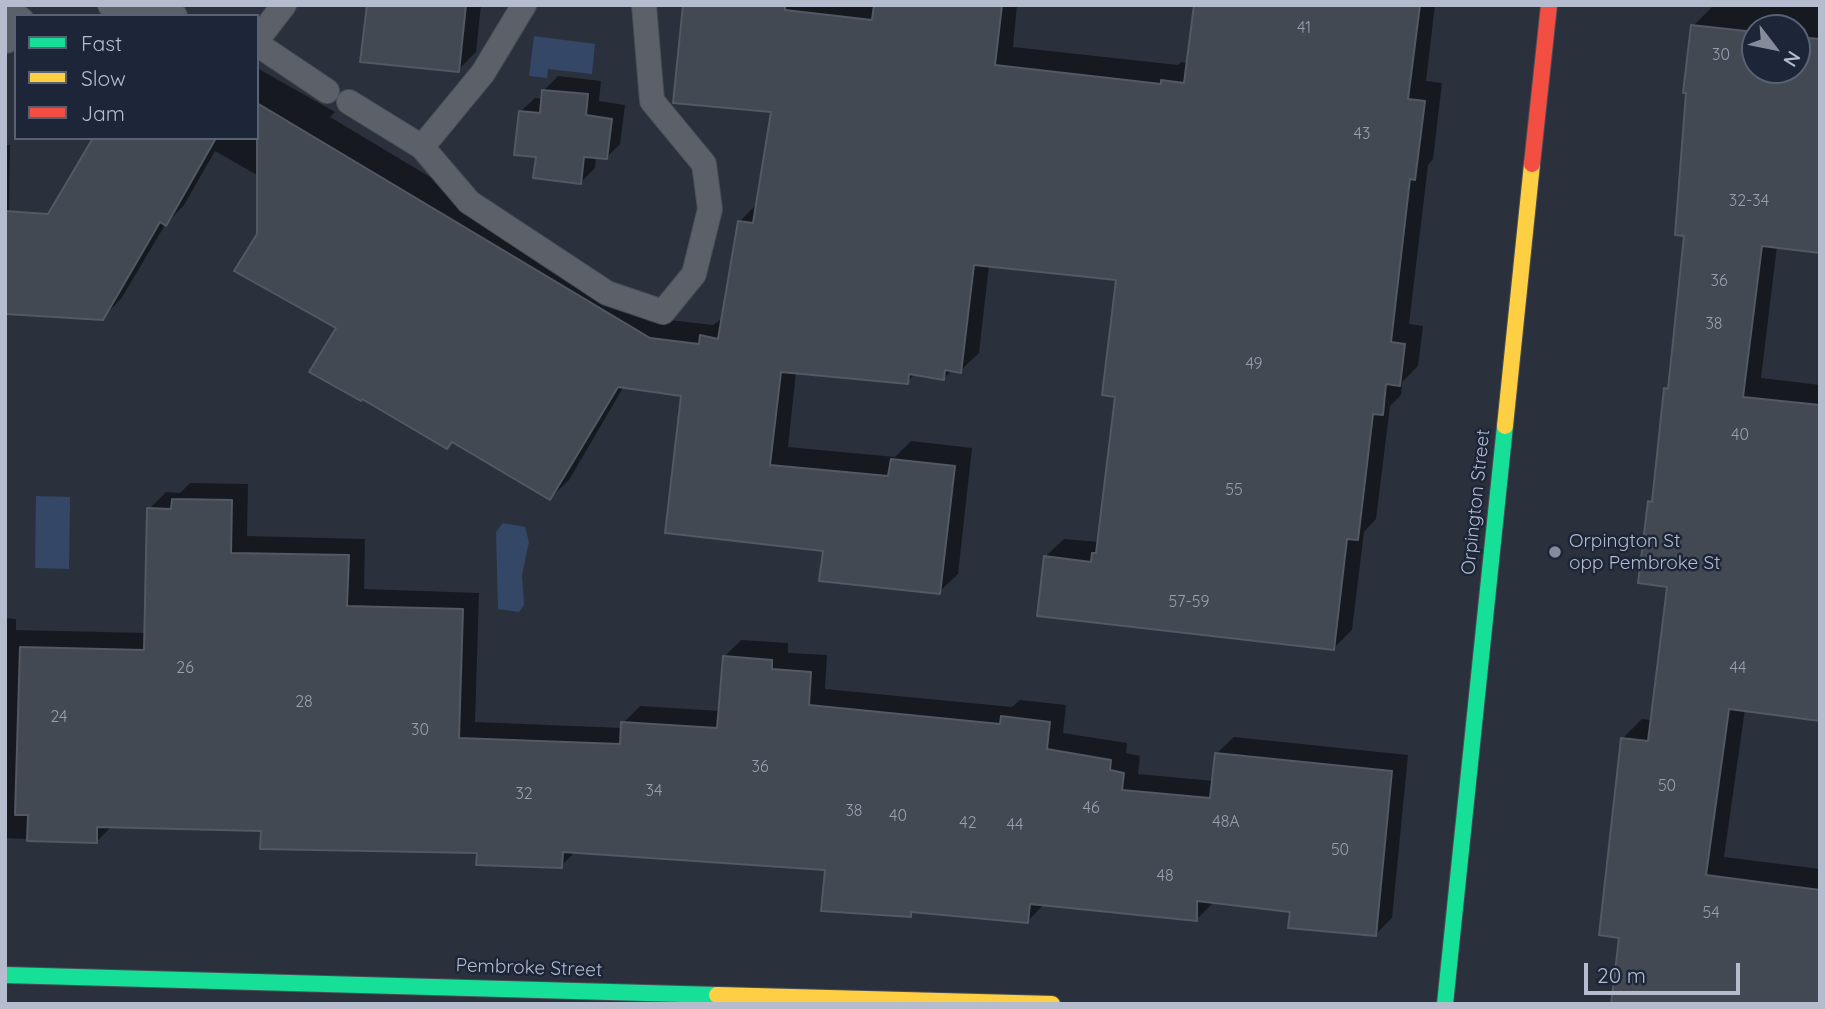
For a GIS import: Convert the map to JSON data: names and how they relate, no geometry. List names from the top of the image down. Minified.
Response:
{"streets":{"street":["Orpington Street","Pembroke Street"]},"places":["Orpington St opp Pembroke St"],"house_numbers":["41","30","43","32-34","36","38","49","40","55","57-59","26","44","28","24","30","36","50","34","32","46","38","40","48A","42","44","50","48","54"],"legend":["Fast","Slow","Jam"],"scale_bar":"20 m","north":"bottom right"}
